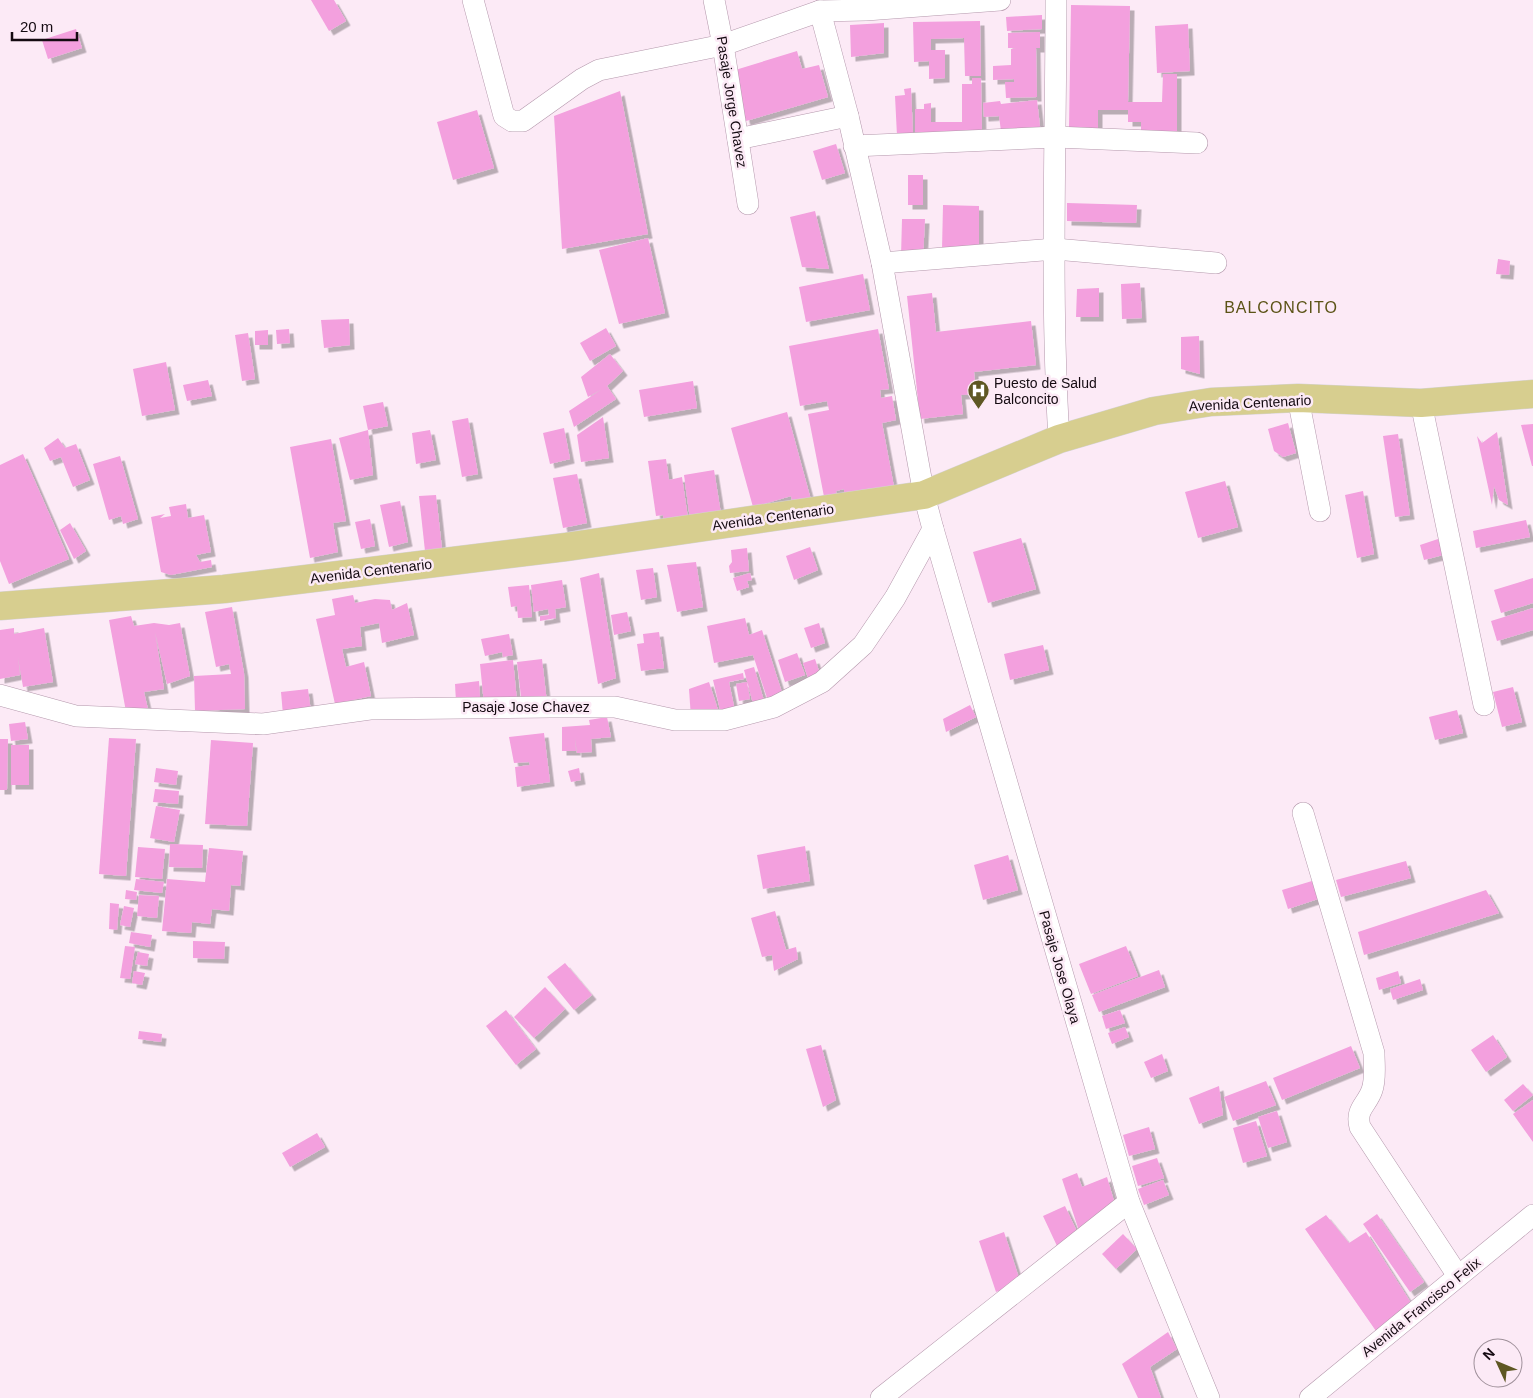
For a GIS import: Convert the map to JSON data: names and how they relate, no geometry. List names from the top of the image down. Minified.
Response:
{"streets":{"main road":["Avenida Centenario"],"street":["Pasaje Jorge Chavez","Pasaje Jose Chavez","Pasaje Jose Olaya","Avenida Francisco Felix"]},"crossings":[["Pasaje Jose Chavez","Pasaje Jose Olaya"]],"districts":["BALCONCITO"],"places":{"hospital":["Puesto de Salud Balconcito"]},"scale_bar":"20 m","north":"top left"}
